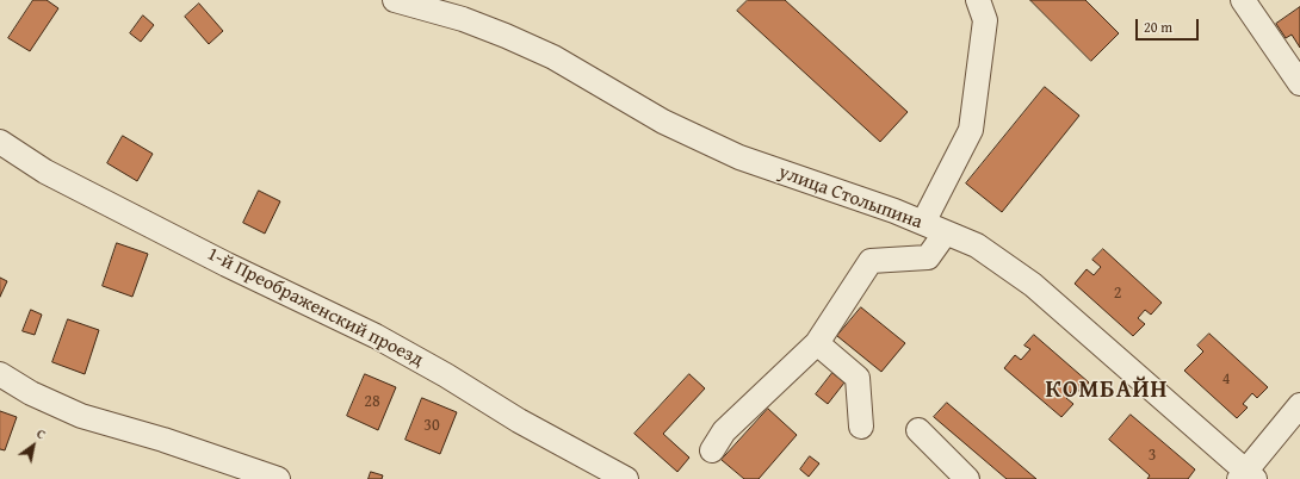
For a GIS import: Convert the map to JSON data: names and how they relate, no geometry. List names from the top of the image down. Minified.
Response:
{"streets":{"street":["улица Столыпина","1-й Преображенский проезд"]},"districts":["КОМБАЙН"],"house_numbers":["2","4","28","30","3"],"scale_bar":"20 m","north":"top right"}
